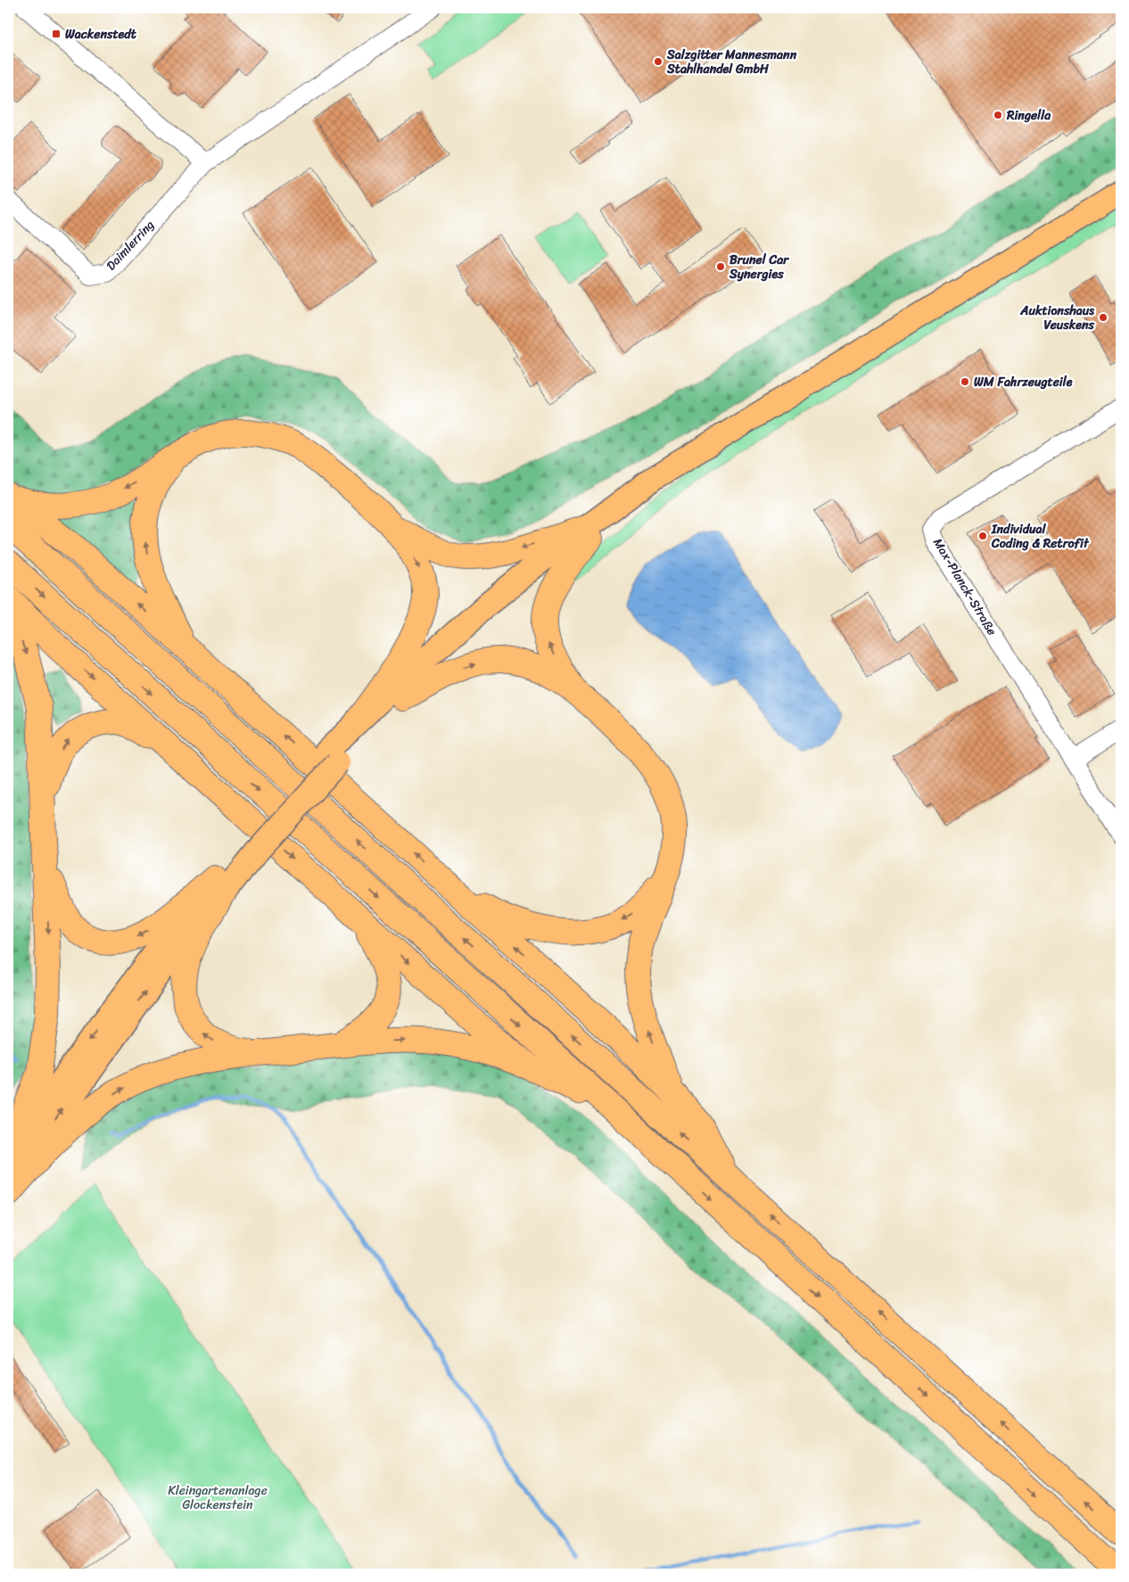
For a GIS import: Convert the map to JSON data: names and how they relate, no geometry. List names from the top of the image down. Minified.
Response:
{"streets":{"street":["Daimlerring","Max-Planck-Straße"]},"parks":["Kleingartenanlage Glockenstein"],"places":{"transit":["Wackenstedt"],"other":["Salzgitter Mannesmann Stahlhandel GmbH","Ringella","Brunel Car Synergies","Auktionshaus Veuskens","WM Fahrzeugteile","Individual Coding & Retrofit"]}}
